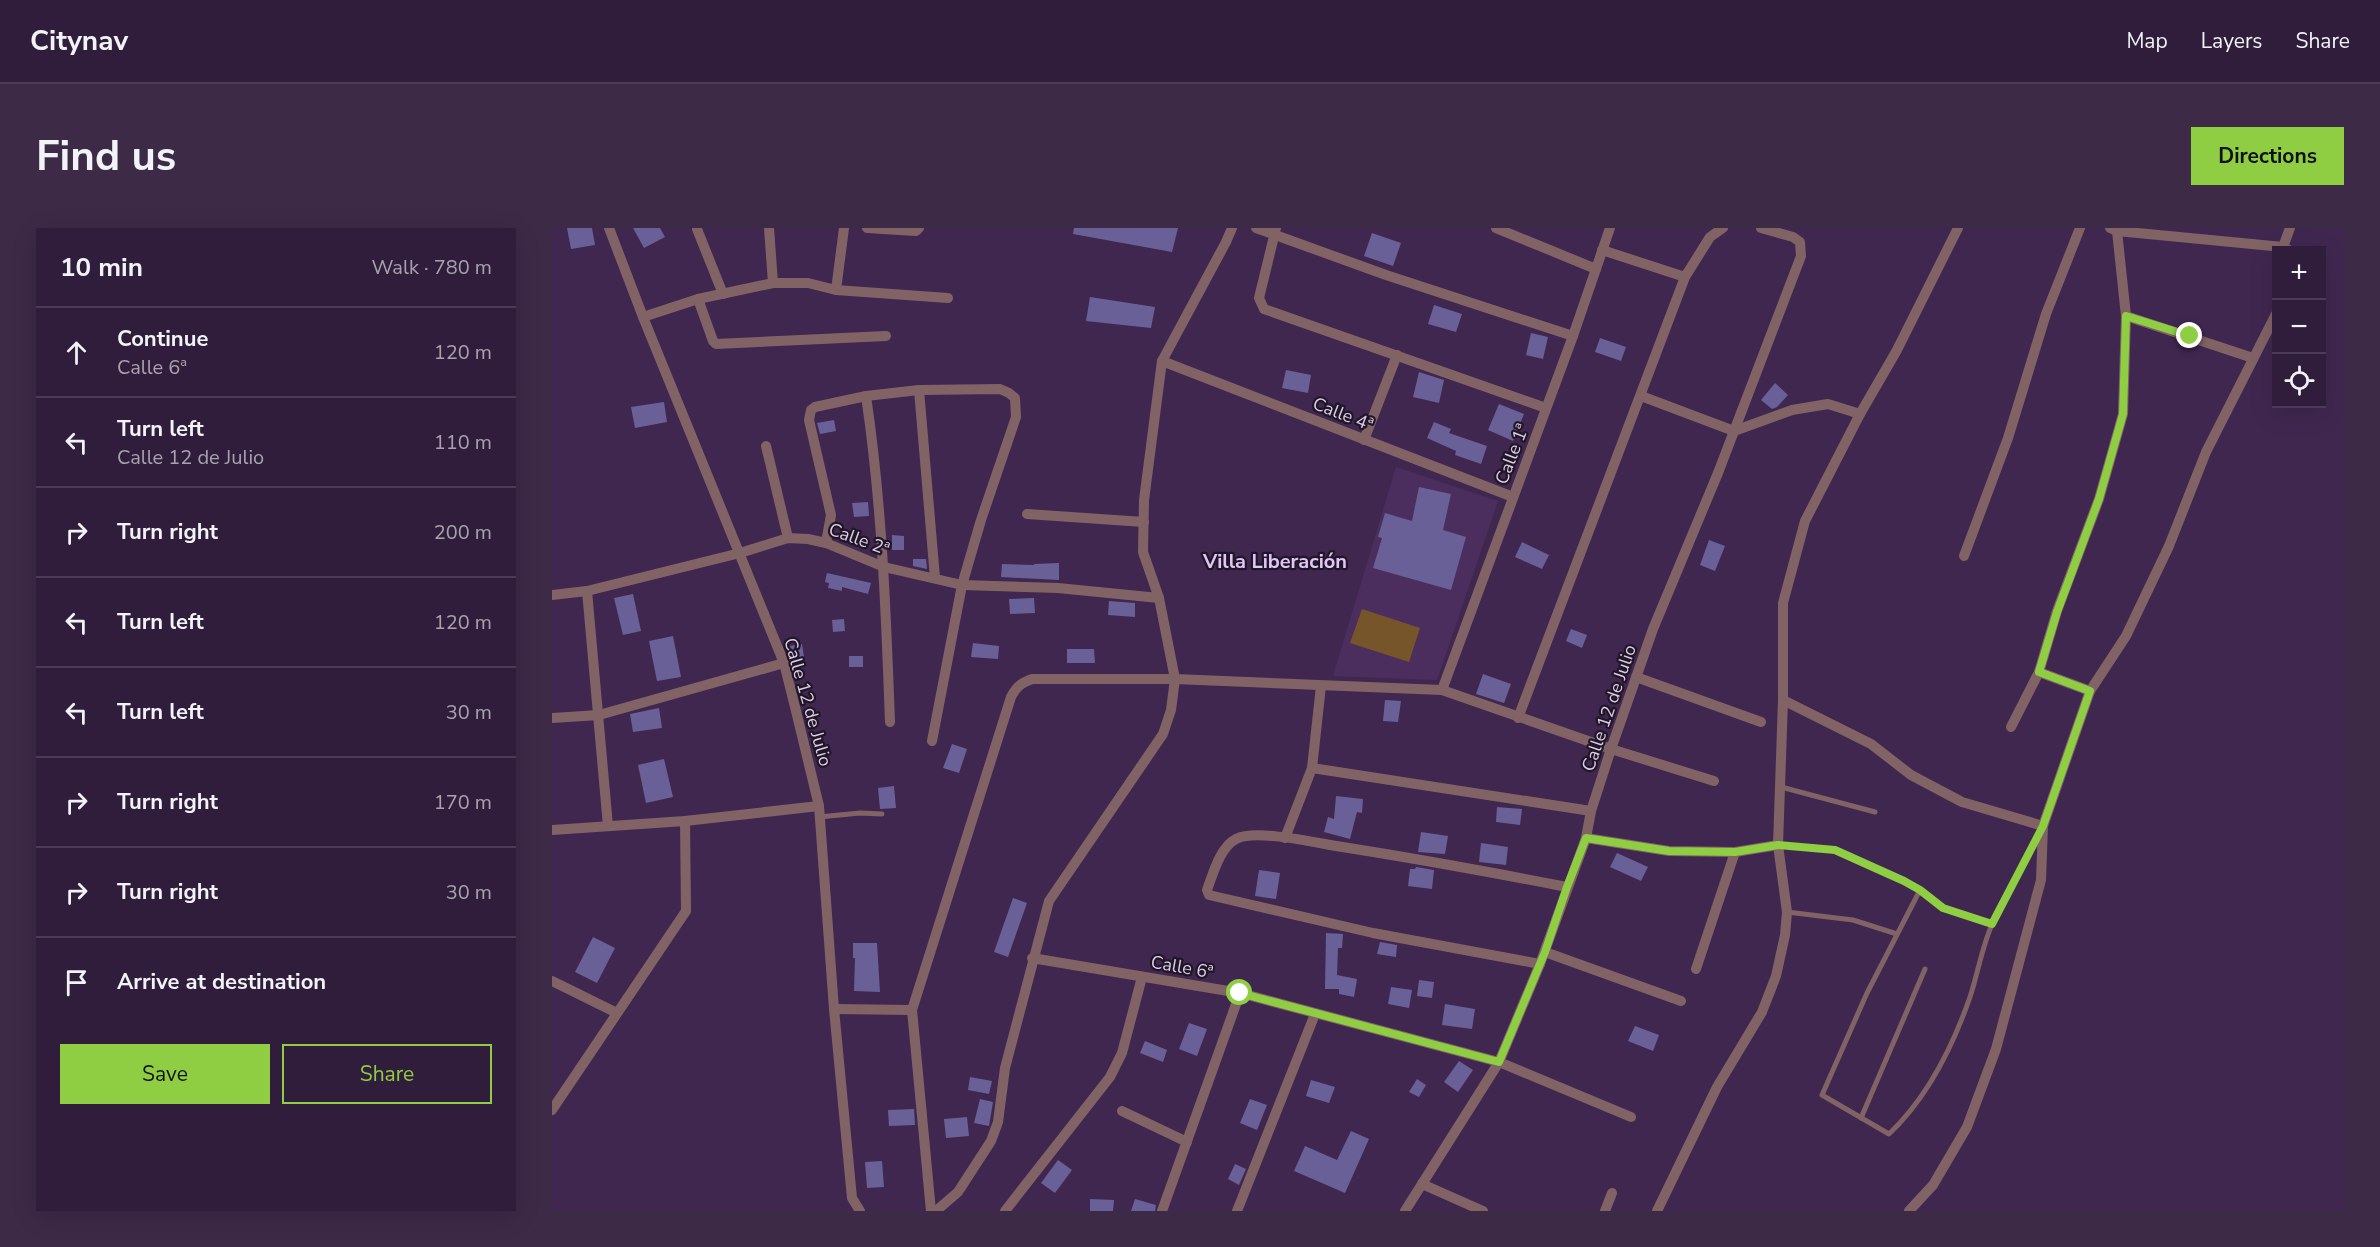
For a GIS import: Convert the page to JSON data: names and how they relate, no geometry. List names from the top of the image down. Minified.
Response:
{"streets":{"street":["Calle 4ª","Calle 1ª","Calle 2ª","Calle 12 de Julio","Calle 6ª"]},"crossings":[["Calle 4ª","Calle 1ª"],["Calle 2ª","Calle 12 de Julio"],["Calle 12 de Julio","Calle 6ª"]],"districts":["Villa Liberación"],"page":{"header":"Citynav","nav":["Map","Layers","Share"],"buttons":["Directions",["Save","Share"]],"title":"Find us","heading":["10 min","Walk · 780 m"],"map_buttons":["+","−"],"list":[["Continue","Calle 6ª","120 m"],["Turn left","Calle 12 de Julio","110 m"],["Turn right","200 m"],["Turn left","120 m"],["Turn left","30 m"],["Turn right","170 m"],["Turn right","30 m"],"Arrive at destination"]}}
